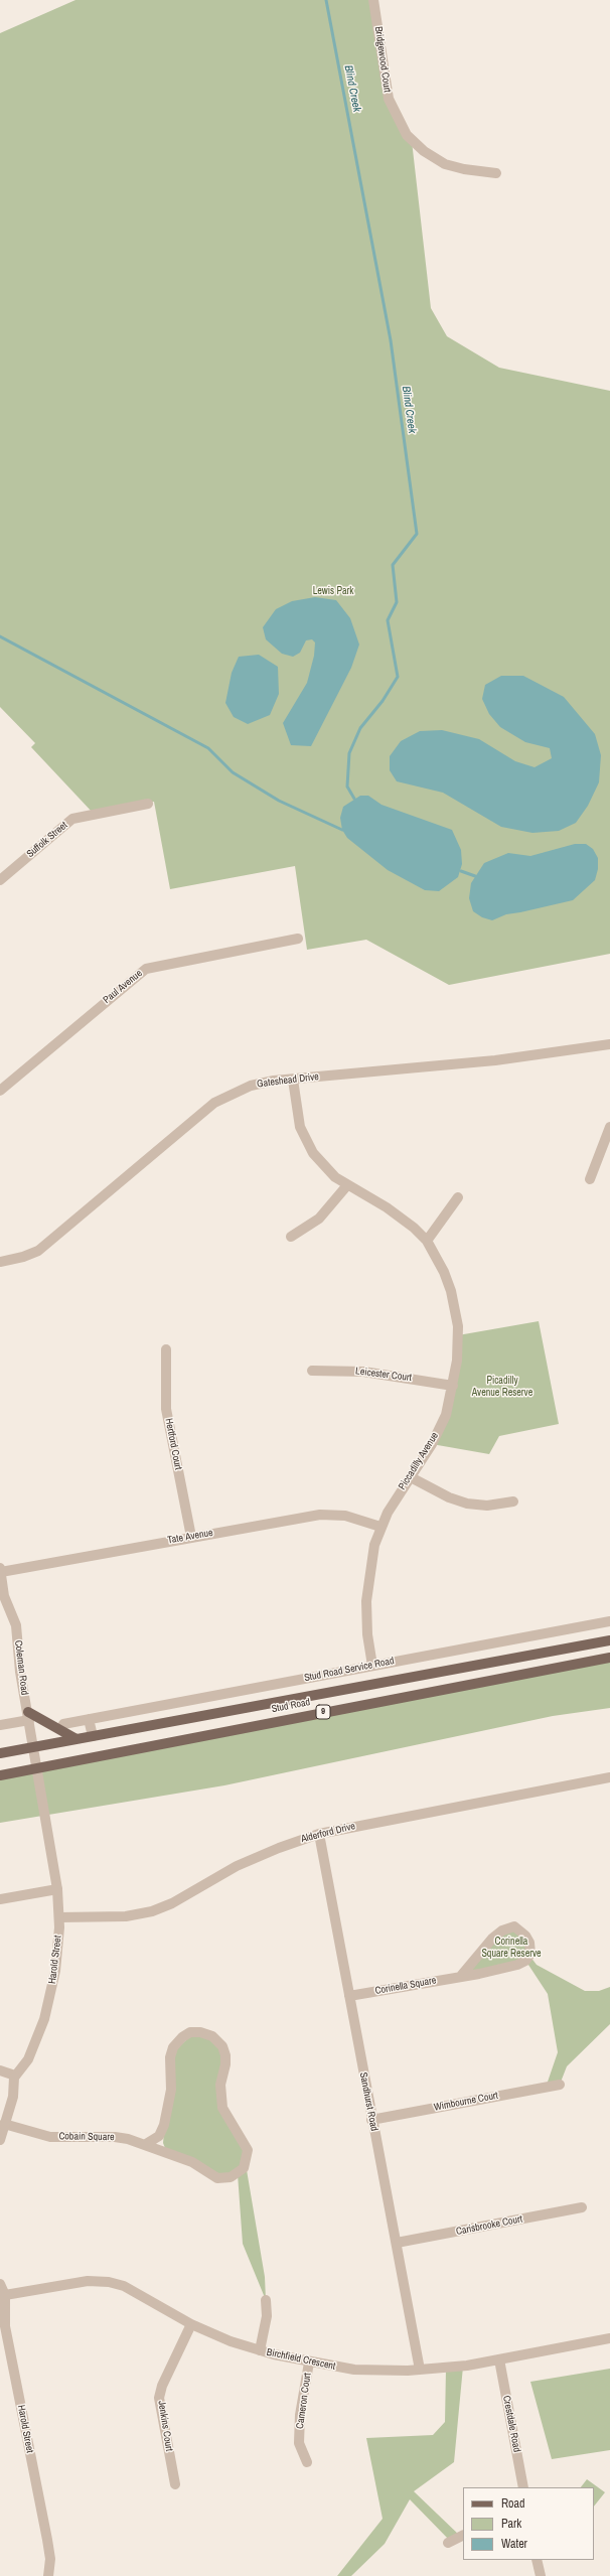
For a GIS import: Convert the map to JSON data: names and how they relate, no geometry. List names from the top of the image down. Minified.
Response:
{"streets":{"main road":["Stud Road","9"],"street":["Bridgewood Court","Suffolk Street","Paul Avenue","Gateshead Drive","Leicester Court","Hertford Court","Piccadilly Avenue","Tate Avenue","Coleman Road","Stud Road Service Road","Alderford Drive","Harold Street","Corinella Square","Sandhurst Road","Wimbourne Court","Cobain Square","Carisbrooke Court","Birchfield Crescent","Cameron Court","Crestdale Road","Jenkins Court"]},"crossings":[["Gateshead Drive","Piccadilly Avenue"],["Leicester Court","Piccadilly Avenue"],["Hertford Court","Tate Avenue"],["Piccadilly Avenue","Tate Avenue"],["Piccadilly Avenue","Stud Road Service Road"],["Tate Avenue","Coleman Road"],["Coleman Road","Stud Road"],["Coleman Road","Harold Street"],["Stud Road","Harold Street"],["Alderford Drive","Harold Street"],["Alderford Drive","Sandhurst Road"],["Harold Street","Birchfield Crescent"],["Corinella Square","Sandhurst Road"],["Sandhurst Road","Wimbourne Court"],["Sandhurst Road","Carisbrooke Court"],["Sandhurst Road","Birchfield Crescent"],["Birchfield Crescent","Cameron Court"],["Birchfield Crescent","Crestdale Road"],["Birchfield Crescent","Jenkins Court"]],"water":["Blind Creek"],"parks":["Lewis Park","Picadilly Avenue Reserve","Corinella Square Reserve"],"legend":["Road","Park","Water"]}
